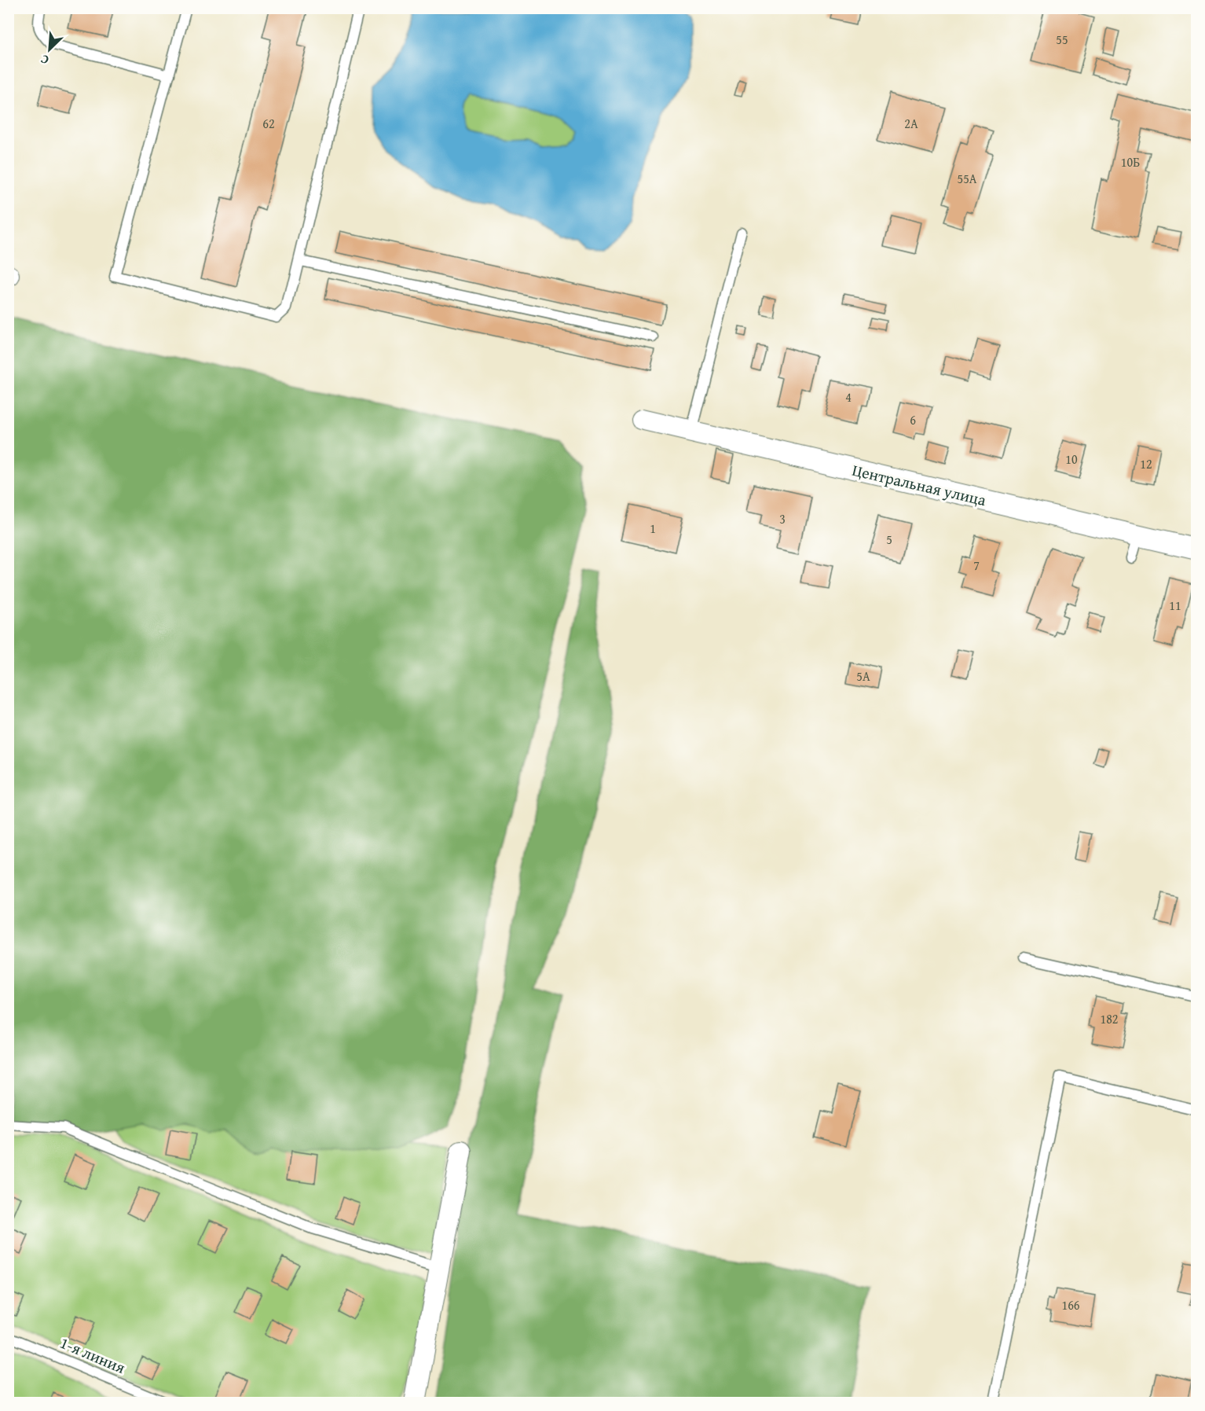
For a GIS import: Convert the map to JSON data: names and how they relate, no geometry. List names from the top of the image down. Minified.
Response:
{"streets":{"street":["Центральная улица"],"lane":["1-я линия"]},"house_numbers":["55","62","2А","10Б","55А","4","6","10","12","3","1","5","7","11","5А","182","166"],"north":"bottom left"}
